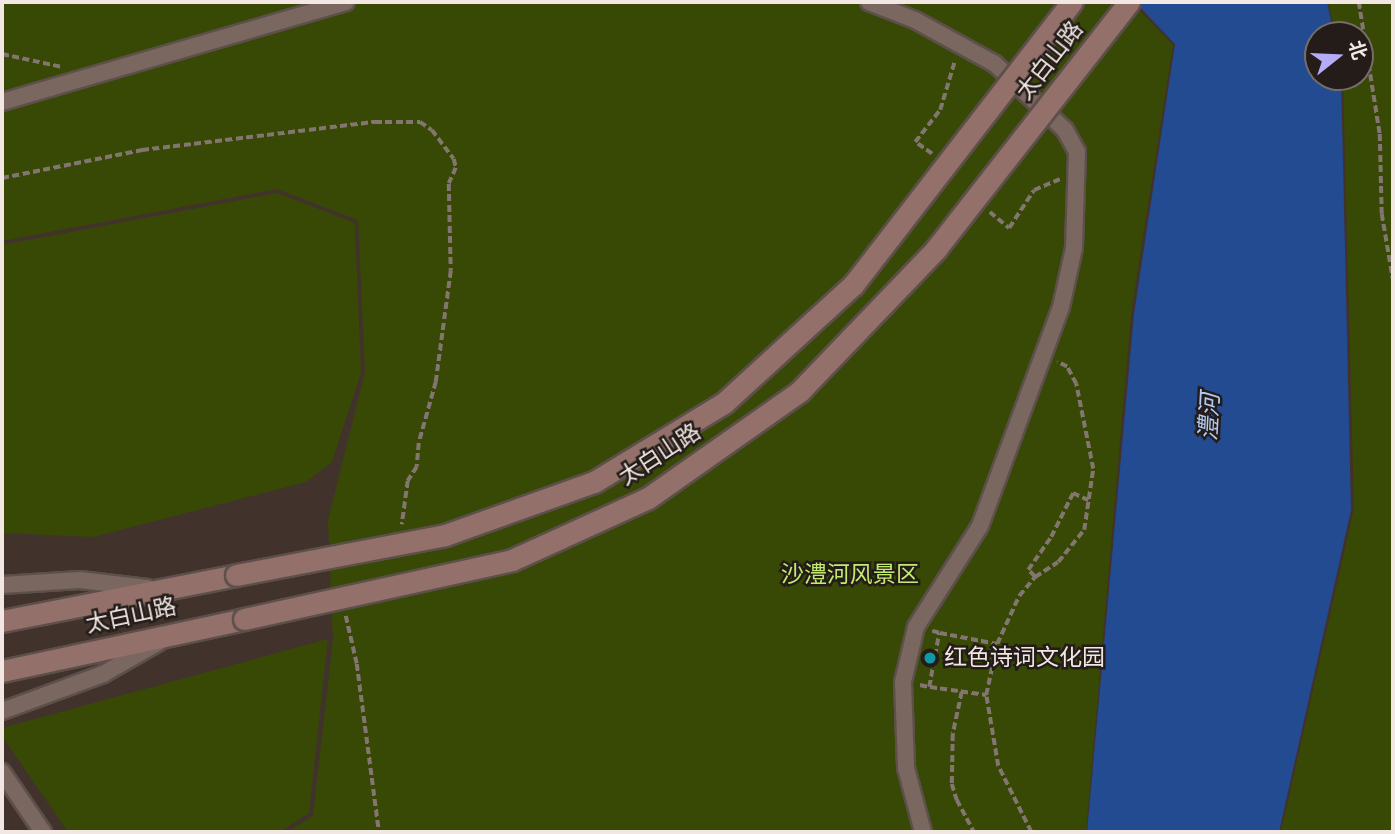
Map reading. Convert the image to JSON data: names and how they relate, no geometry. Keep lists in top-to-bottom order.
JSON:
{
  "streets": {
    "main road": ["太白山路"]
  },
  "water": ["澧河"],
  "parks": ["沙澧河风景区"],
  "places": ["红色诗词文化园"],
  "north": "right"
}
